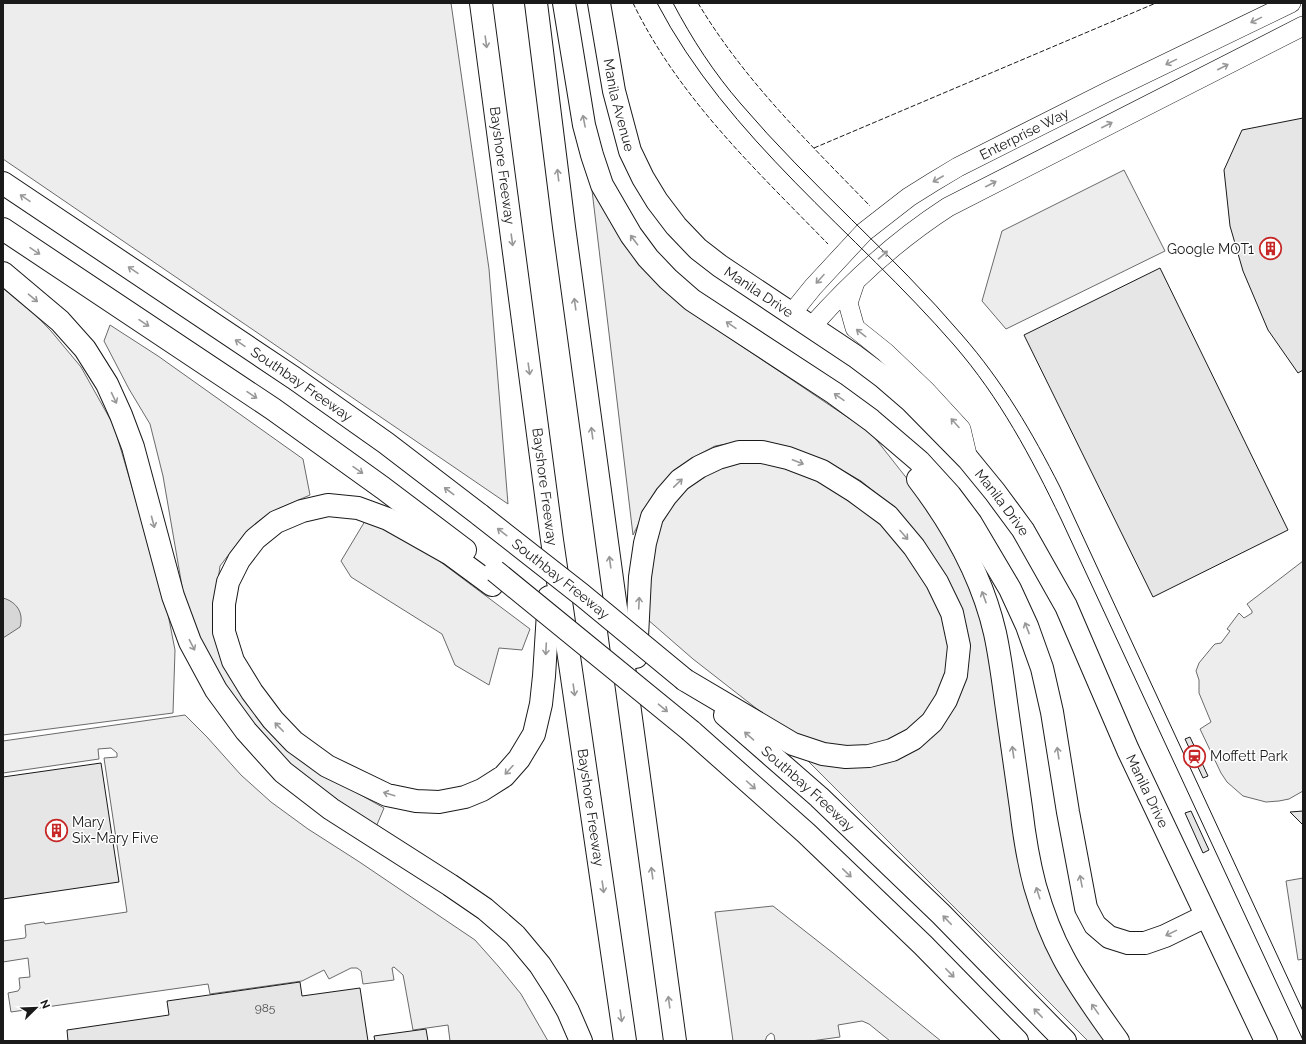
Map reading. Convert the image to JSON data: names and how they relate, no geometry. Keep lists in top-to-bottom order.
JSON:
{
  "streets": {
    "main road": [
      "Manila Avenue",
      "Bayshore Freeway",
      "Manila Drive",
      "Southbay Freeway"
    ],
    "street": ["Enterprise Way"]
  },
  "crossings": [
    ["Manila Avenue", "Manila Drive"],
    ["Enterprise Way", "Manila Drive"]
  ],
  "places": {
    "building": ["Google MOT1", "Mary Six-Mary Five"],
    "station": ["Moffett Park"]
  },
  "house_numbers": ["985"],
  "north": "top right"
}
